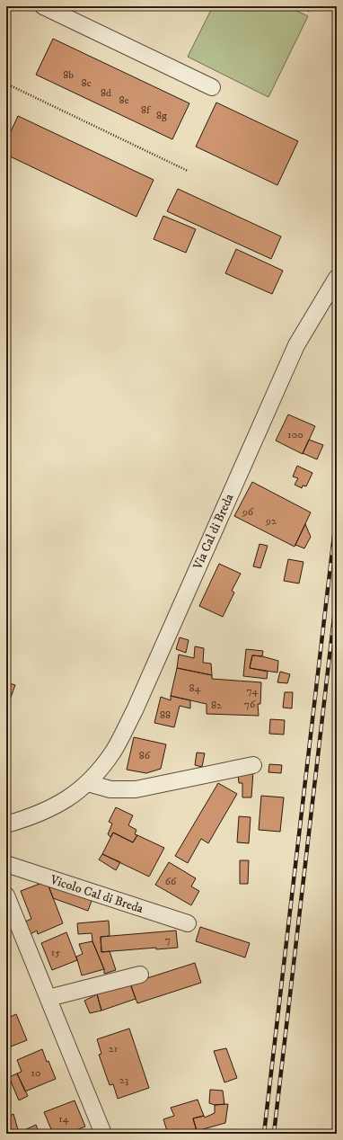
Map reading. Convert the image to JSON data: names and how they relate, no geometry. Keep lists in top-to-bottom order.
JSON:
{
  "streets": {
    "street": ["Via Cal di Breda", "Vicolo Cal di Breda"]
  },
  "house_numbers": [
    "8b",
    "8c",
    "8d",
    "8e",
    "8f",
    "8g",
    "100",
    "96",
    "92",
    "84",
    "74",
    "76",
    "82",
    "88",
    "86",
    "66",
    "7",
    "15",
    "21",
    "10",
    "23",
    "14"
  ]
}
